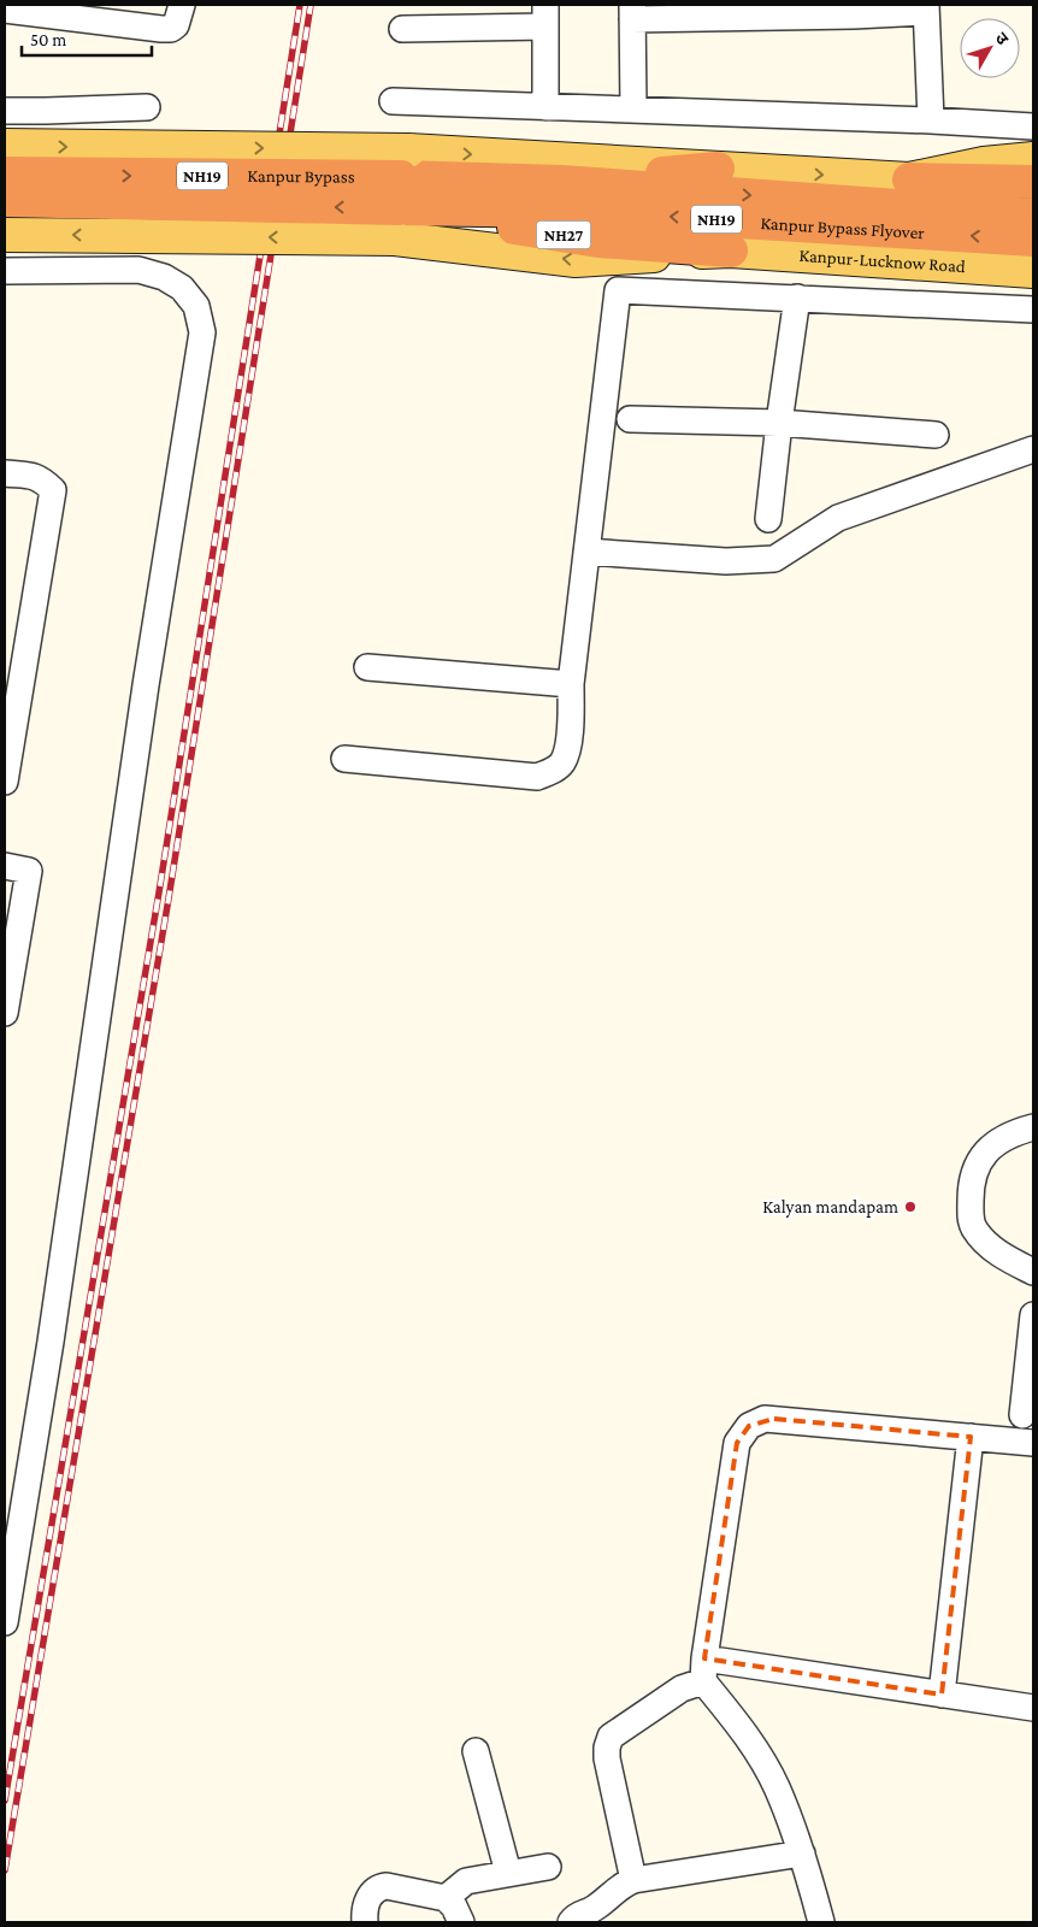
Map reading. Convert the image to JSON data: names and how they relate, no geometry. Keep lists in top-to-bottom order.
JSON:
{
  "streets": {
    "highway": [
      "NH19",
      "Kanpur Bypass",
      "Kanpur Bypass Flyover",
      "NH27"
    ],
    "main road": ["Kanpur-Lucknow Road"]
  },
  "crossings": [
    ["Kanpur Bypass", "Kanpur Bypass Flyover"],
    ["Kanpur Bypass", "NH27"],
    ["Kanpur Bypass Flyover", "NH27"],
    ["NH27", "Kanpur-Lucknow Road"]
  ],
  "places": ["Kalyan mandapam"],
  "scale_bar": "50 m",
  "north": "top right"
}
